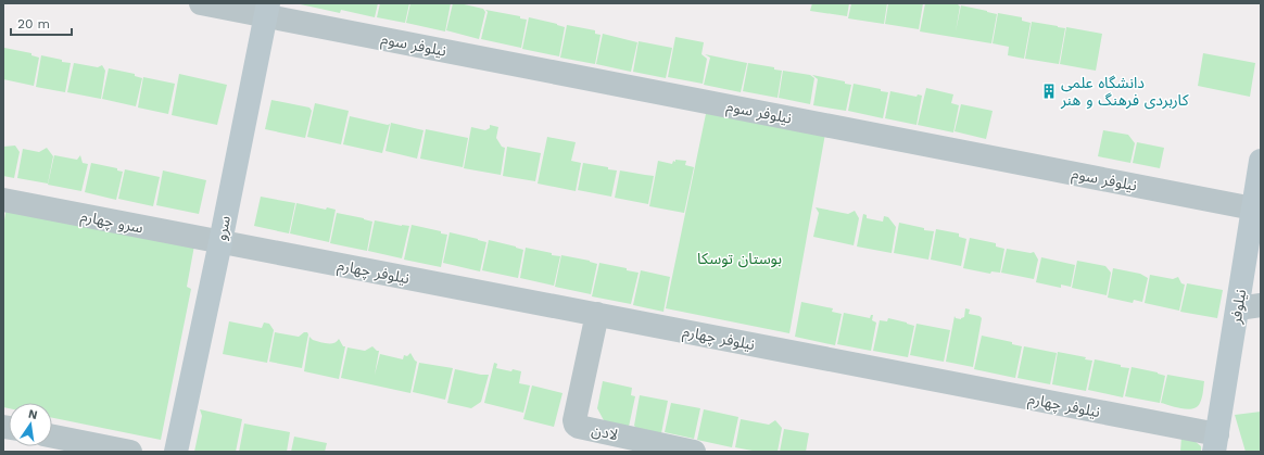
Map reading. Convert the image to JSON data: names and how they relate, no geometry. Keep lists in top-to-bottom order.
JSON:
{
  "streets": {
    "street": [
      "نیلوفر سوم",
      "سرو چهارم",
      "سرو",
      "نیلوفر چهارم",
      "نیلوفر",
      "لادن"
    ]
  },
  "crossings": [
    ["نیلوفر سوم", "سرو"],
    ["نیلوفر سوم", "نیلوفر"],
    ["سرو چهارم", "سرو"],
    ["سرو چهارم", "نیلوفر چهارم"],
    ["سرو", "نیلوفر چهارم"],
    ["نیلوفر چهارم", "نیلوفر"],
    ["نیلوفر چهارم", "لادن"]
  ],
  "parks": ["بوستان توسکا"],
  "places": {
    "building": ["دانشگاه علمی کاربردی فرهنگ و هنر"]
  },
  "scale_bar": "20 m",
  "north": "top"
}
